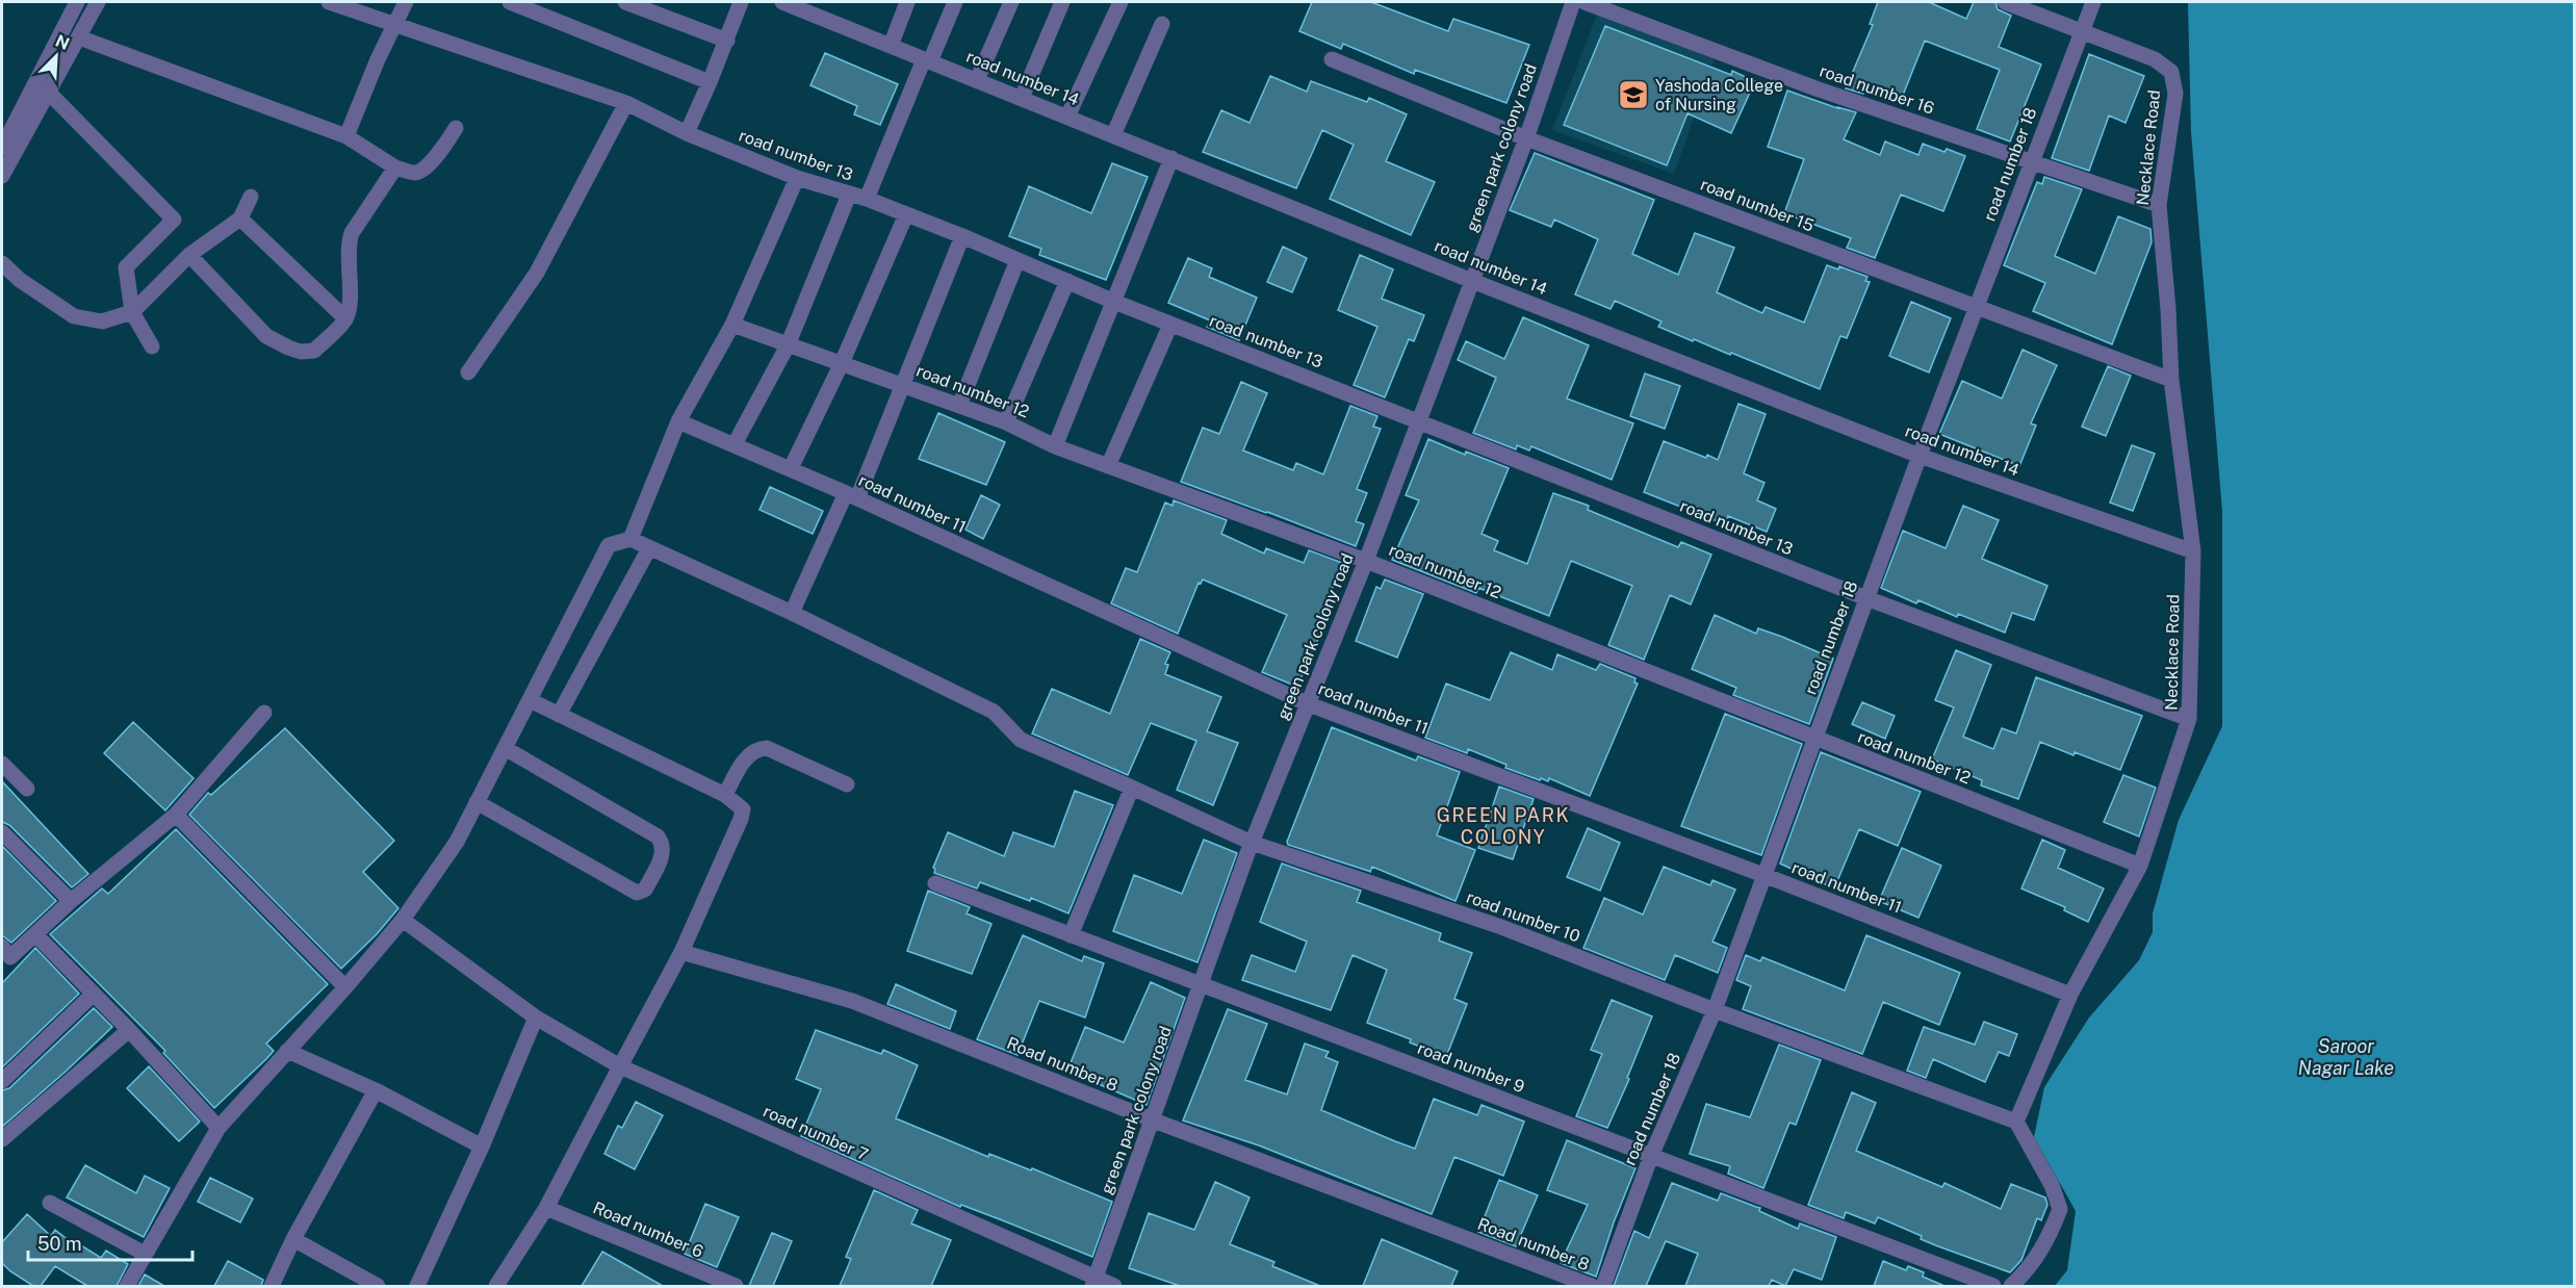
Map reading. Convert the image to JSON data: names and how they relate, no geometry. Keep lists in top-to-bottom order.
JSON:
{
  "streets": {
    "street": [
      "road number 14",
      "road number 16",
      "green park colony road",
      "Necklace Road",
      "road number 13",
      "road number 18",
      "road number 15",
      "road number 12",
      "road number 11",
      "road number 10",
      "Road number 8",
      "road number 9",
      "road number 7",
      "Road number 6"
    ]
  },
  "crossings": [
    ["road number 14", "green park colony road"],
    ["road number 14", "Necklace Road"],
    ["road number 14", "road number 18"],
    ["road number 16", "Necklace Road"],
    ["road number 16", "road number 18"],
    ["green park colony road", "road number 13"],
    ["green park colony road", "road number 15"],
    ["green park colony road", "road number 12"],
    ["green park colony road", "road number 11"],
    ["green park colony road", "road number 10"],
    ["green park colony road", "Road number 8"],
    ["green park colony road", "road number 9"],
    ["green park colony road", "road number 7"],
    ["Necklace Road", "road number 13"],
    ["Necklace Road", "road number 18"],
    ["Necklace Road", "road number 15"],
    ["Necklace Road", "road number 12"],
    ["Necklace Road", "road number 11"],
    ["Necklace Road", "road number 10"],
    ["road number 13", "road number 18"],
    ["road number 18", "road number 15"],
    ["road number 18", "road number 12"],
    ["road number 18", "road number 11"],
    ["road number 18", "road number 10"],
    ["road number 18", "road number 9"]
  ],
  "districts": ["GREEN PARK COLONY"],
  "water": ["Saroor Nagar Lake"],
  "places": {
    "school or university": ["Yashoda College of Nursing"]
  },
  "scale_bar": "50 m",
  "north": "top right"
}
